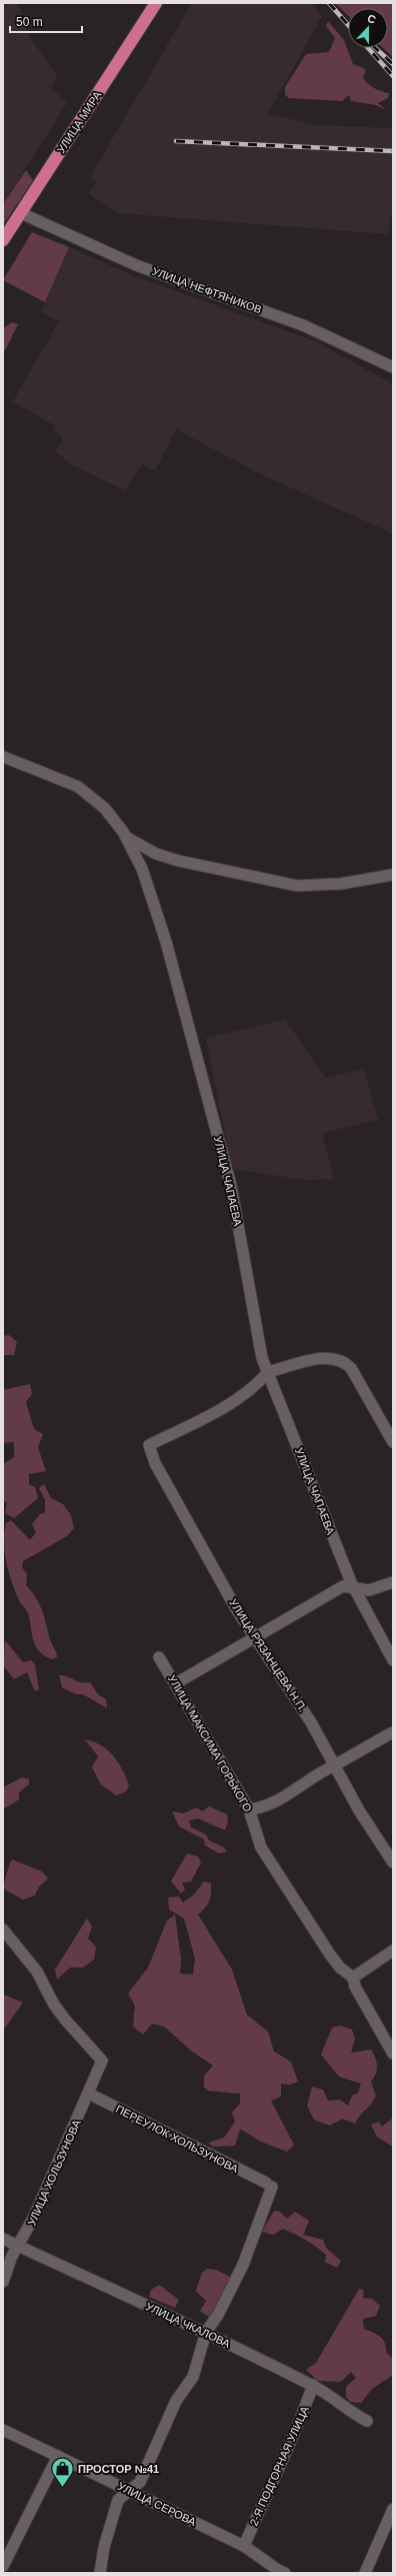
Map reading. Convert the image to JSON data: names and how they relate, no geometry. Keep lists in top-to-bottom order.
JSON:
{
  "streets": {
    "highway": ["УЛИЦА МИРА"],
    "street": [
      "УЛИЦА НЕФТЯНИКОВ",
      "УЛИЦА ЧАПАЕВА",
      "УЛИЦА РЯЗАНЦЕВА Н.П.",
      "УЛИЦА МАКСИМА ГОРЬКОГО",
      "ПЕРЕУЛОК ХОЛЬЗУНОВА",
      "УЛИЦА ХОЛЬЗУНОВА",
      "УЛИЦА ЧКАЛОВА",
      "2-Я ПОДГОРНАЯ УЛИЦА",
      "УЛИЦА СЕРОВА"
    ]
  },
  "crossings": [
    ["УЛИЦА МИРА", "УЛИЦА НЕФТЯНИКОВ"],
    ["УЛИЦА ЧАПАЕВА", "УЛИЦА РЯЗАНЦЕВА Н.П."],
    ["ПЕРЕУЛОК ХОЛЬЗУНОВА", "УЛИЦА ХОЛЬЗУНОВА"],
    ["ПЕРЕУЛОК ХОЛЬЗУНОВА", "УЛИЦА ЧКАЛОВА"],
    ["УЛИЦА ХОЛЬЗУНОВА", "УЛИЦА ЧКАЛОВА"],
    ["УЛИЦА ЧКАЛОВА", "2-Я ПОДГОРНАЯ УЛИЦА"],
    ["2-Я ПОДГОРНАЯ УЛИЦА", "УЛИЦА СЕРОВА"]
  ],
  "places": {
    "shop": ["ПРОСТОР №41"]
  },
  "scale_bar": "50 m",
  "north": "top"
}
